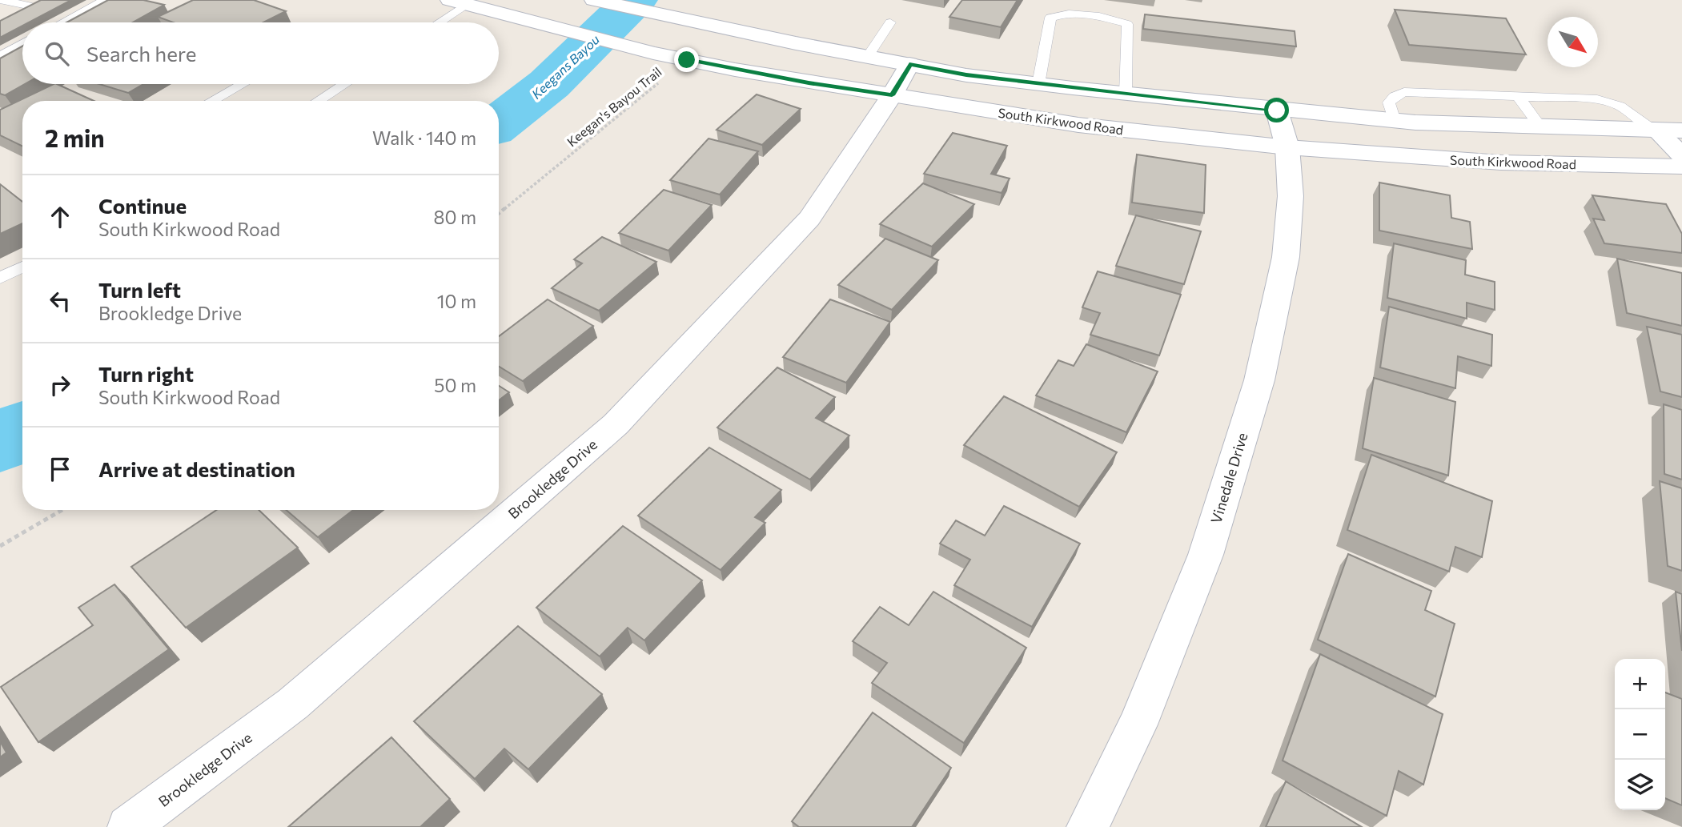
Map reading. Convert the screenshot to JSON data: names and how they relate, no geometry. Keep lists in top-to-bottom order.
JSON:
{
  "streets": {
    "main road": ["South Kirkwood Road", "Vinedale Drive", "Brookledge Drive"],
    "path": ["Keegan's Bayou Trail"]
  },
  "crossings": [
    ["Keegan's Bayou Trail", "South Kirkwood Road"],
    ["South Kirkwood Road", "Vinedale Drive"],
    ["South Kirkwood Road", "Brookledge Drive"]
  ],
  "water": ["Keegans Bayou"],
  "north": "bottom right",
  "page": {
    "search": "Search here",
    "heading": ["2 min", "Walk · 140 m"],
    "list": [
      ["Continue", "South Kirkwood Road", "80 m"],
      ["Turn left", "Brookledge Drive", "10 m"],
      ["Turn right", "South Kirkwood Road", "50 m"],
      "Arrive at destination"
    ],
    "map_buttons": ["+", "−"]
  }
}
